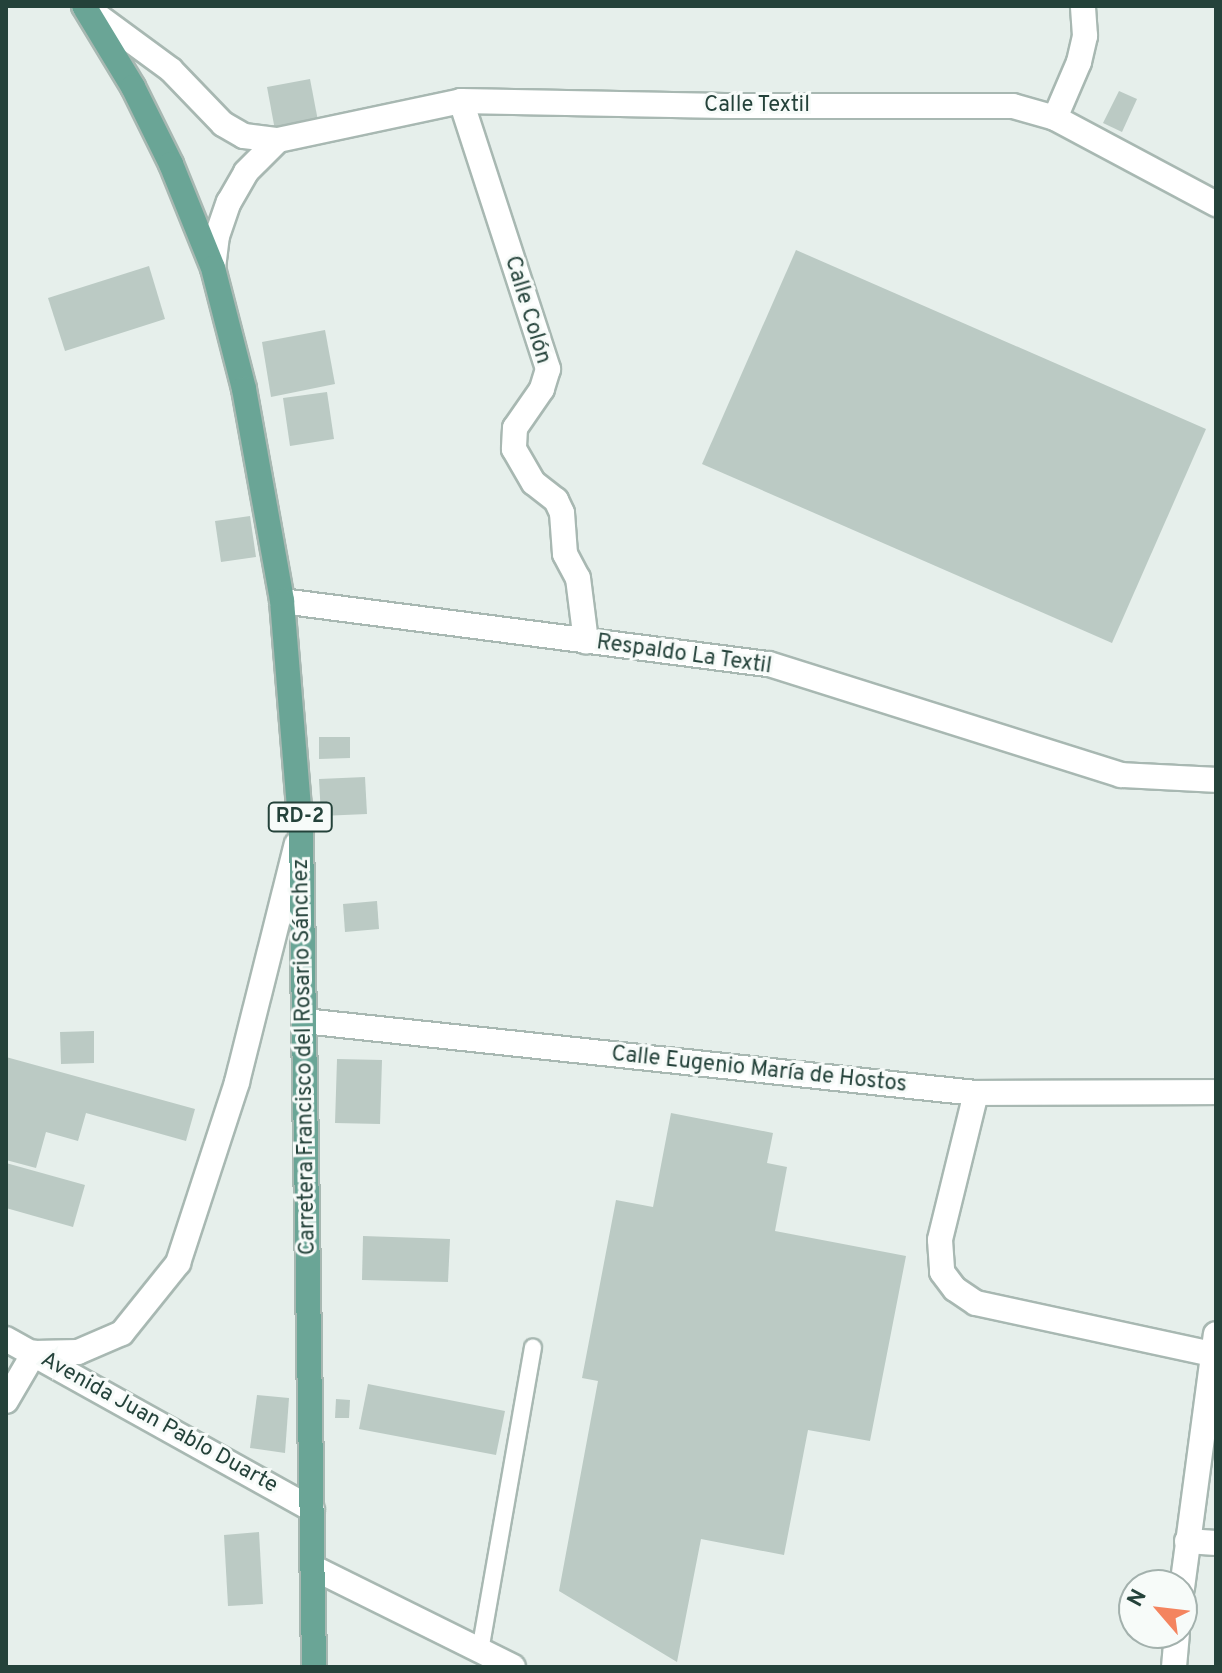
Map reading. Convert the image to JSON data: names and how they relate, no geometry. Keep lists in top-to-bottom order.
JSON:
{
  "streets": {
    "main road": ["RD-2", "Carretera Francisco del Rosario Sánchez"],
    "street": [
      "Calle Textil",
      "Calle Colón",
      "Respaldo La Textil",
      "Calle Eugenio María de Hostos",
      "Avenida Juan Pablo Duarte"
    ]
  },
  "crossings": [
    ["Calle Textil", "Calle Colón"],
    ["Calle Textil", "Carretera Francisco del Rosario Sánchez"],
    ["Calle Colón", "Respaldo La Textil"],
    ["Respaldo La Textil", "Carretera Francisco del Rosario Sánchez"],
    ["Carretera Francisco del Rosario Sánchez", "Calle Eugenio María de Hostos"],
    ["Carretera Francisco del Rosario Sánchez", "Avenida Juan Pablo Duarte"]
  ],
  "north": "top left"
}
